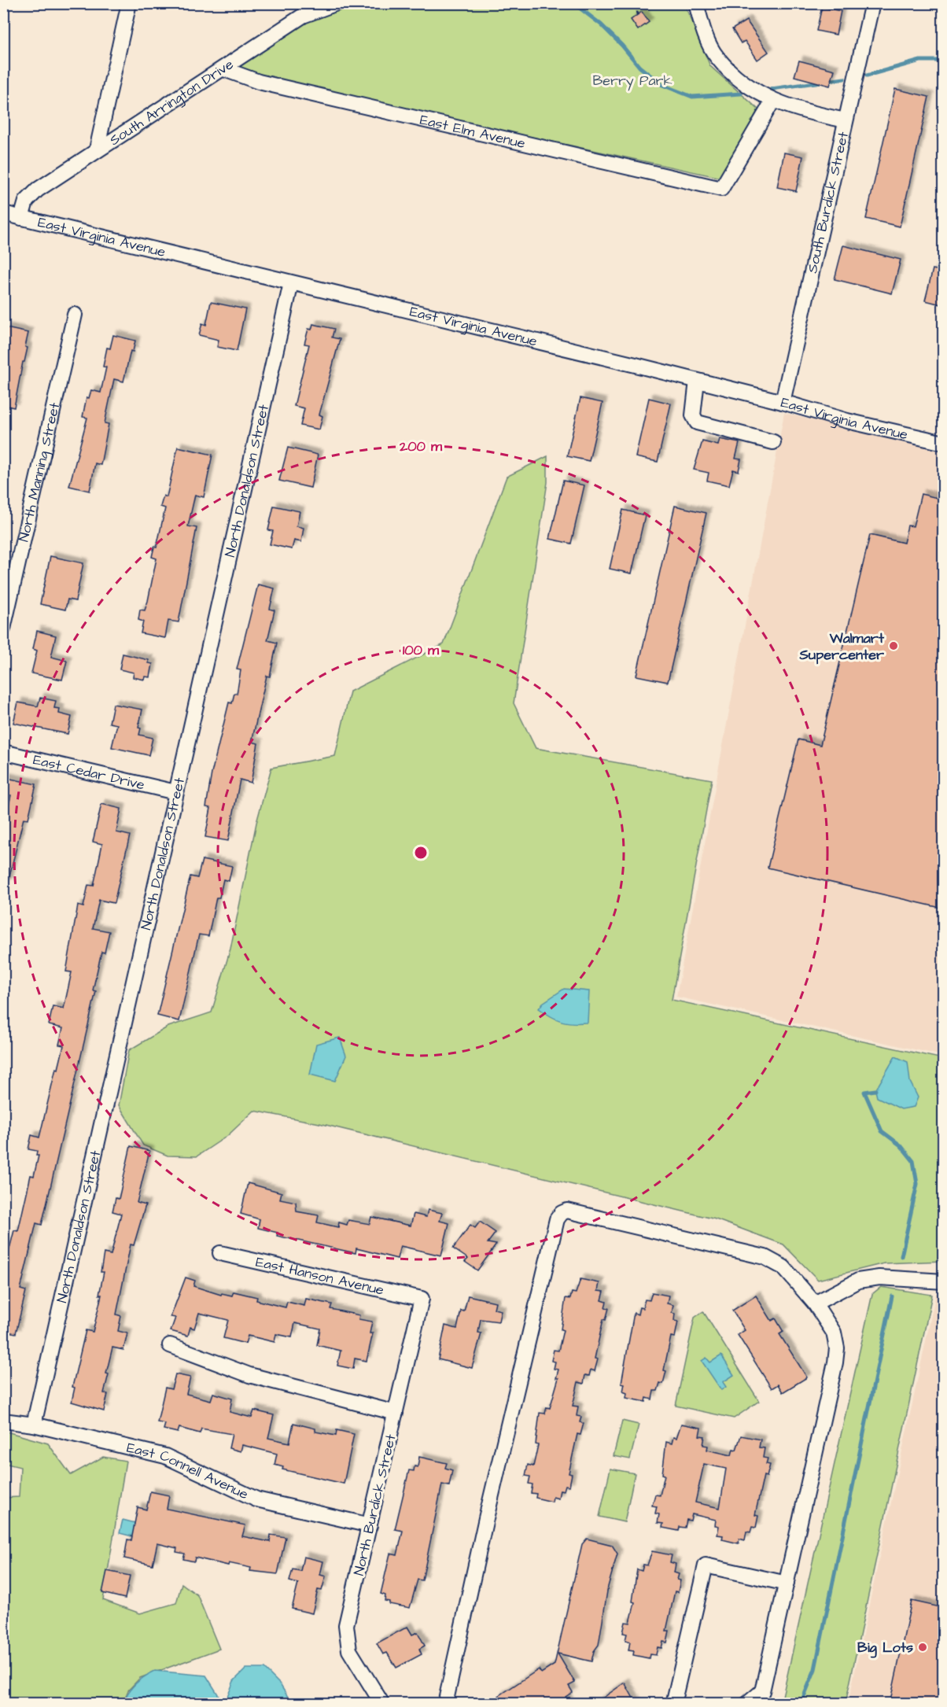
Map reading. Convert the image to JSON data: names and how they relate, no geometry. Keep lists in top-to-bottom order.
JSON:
{
  "streets": {
    "street": [
      "South Arrington Drive",
      "East Elm Avenue",
      "South Burdick Street",
      "East Virginia Avenue",
      "North Manning Street",
      "North Donaldson Street",
      "East Cedar Drive",
      "East Hanson Avenue",
      "East Connell Avenue",
      "North Burdick Street"
    ]
  },
  "crossings": [
    ["South Arrington Drive", "East Elm Avenue"],
    ["South Arrington Drive", "East Virginia Avenue"],
    ["South Burdick Street", "East Virginia Avenue"],
    ["East Virginia Avenue", "North Donaldson Street"],
    ["North Donaldson Street", "East Cedar Drive"],
    ["North Donaldson Street", "East Connell Avenue"],
    ["East Hanson Avenue", "North Burdick Street"],
    ["East Connell Avenue", "North Burdick Street"]
  ],
  "parks": ["Berry Park"],
  "places": ["Walmart Supercenter", "Big Lots"],
  "rings": ["200 m", "100 m"]
}
